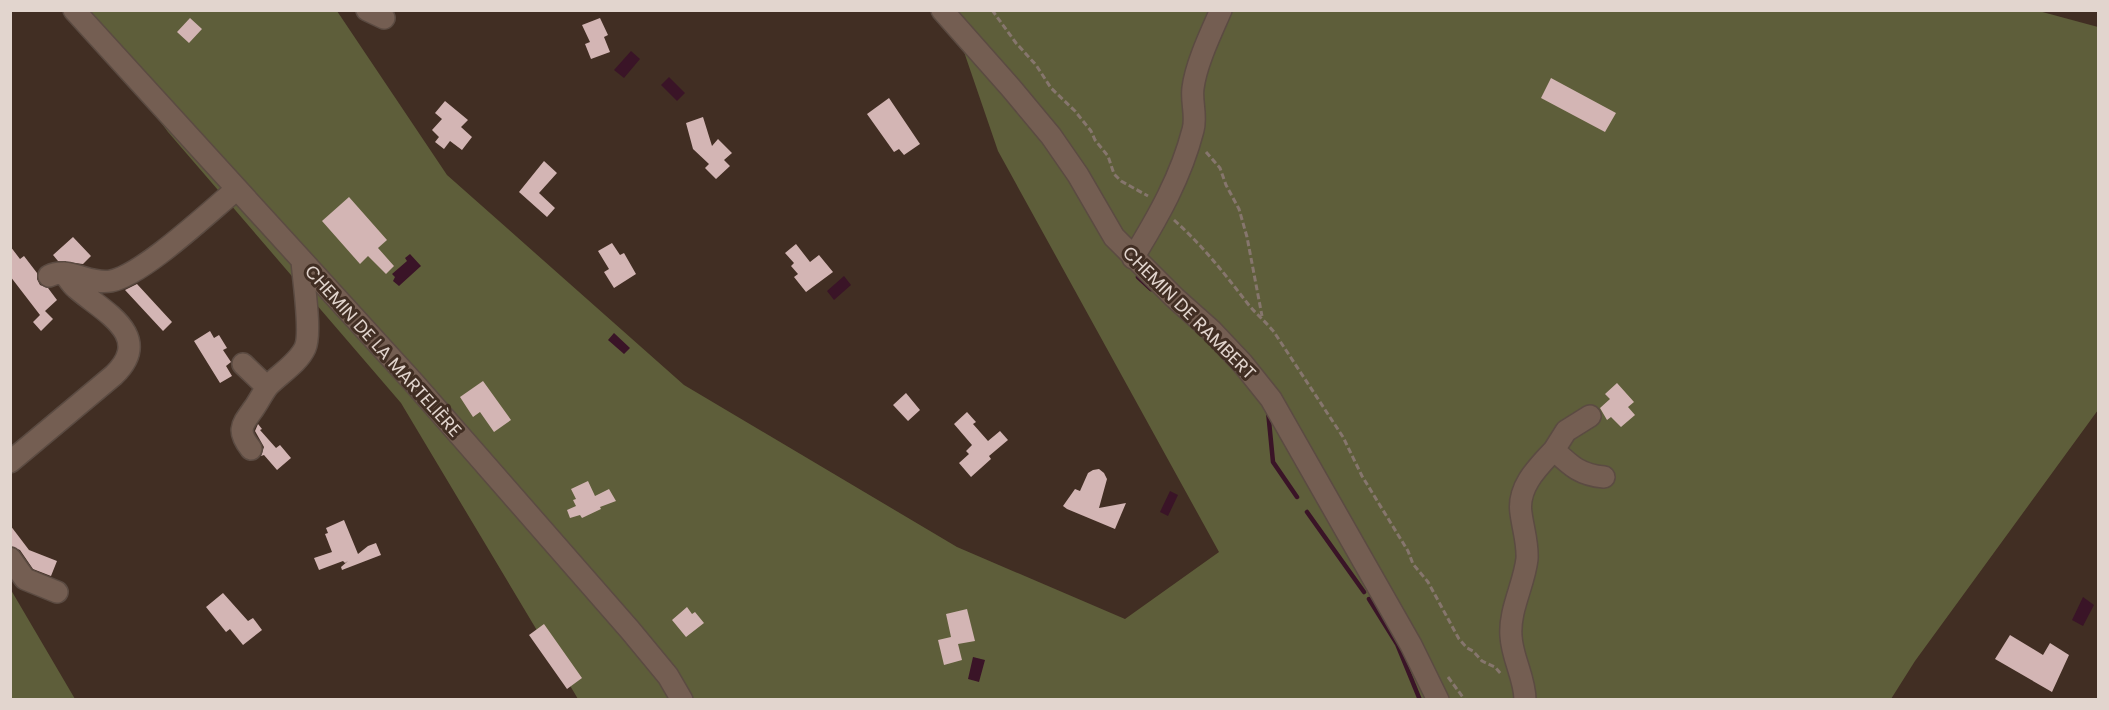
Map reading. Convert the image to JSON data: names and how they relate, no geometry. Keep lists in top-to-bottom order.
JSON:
{
  "streets": {
    "street": ["CHEMIN DE RAMBERT", "CHEMIN DE LA MARTELIÈRE"]
  }
}
